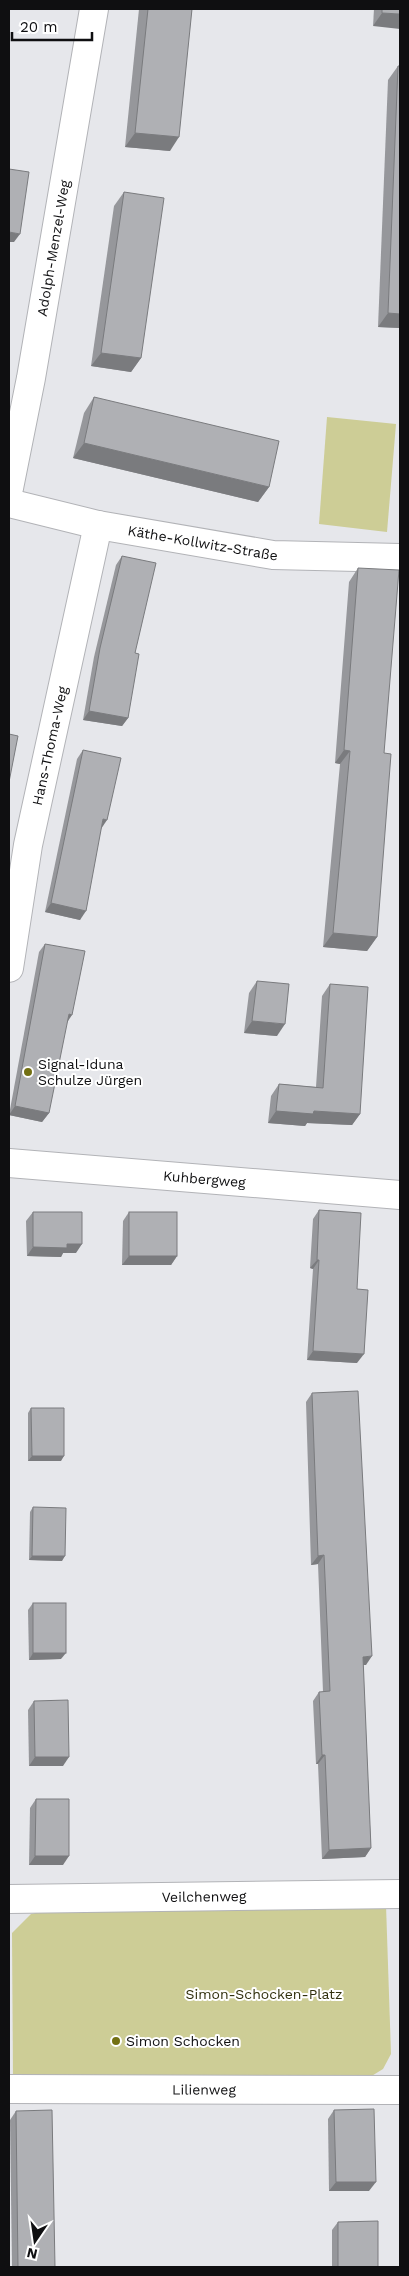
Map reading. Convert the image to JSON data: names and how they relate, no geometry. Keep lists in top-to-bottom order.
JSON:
{
  "streets": {
    "street": [
      "Adolph-Menzel-Weg",
      "Käthe-Kollwitz-Straße",
      "Hans-Thoma-Weg",
      "Kuhbergweg",
      "Veilchenweg",
      "Lilienweg"
    ]
  },
  "crossings": [
    ["Käthe-Kollwitz-Straße", "Hans-Thoma-Weg"]
  ],
  "parks": ["Simon-Schocken-Platz"],
  "places": ["Signal-Iduna Schulze Jürgen", "Simon Schocken"],
  "scale_bar": "20 m",
  "north": "bottom"
}
